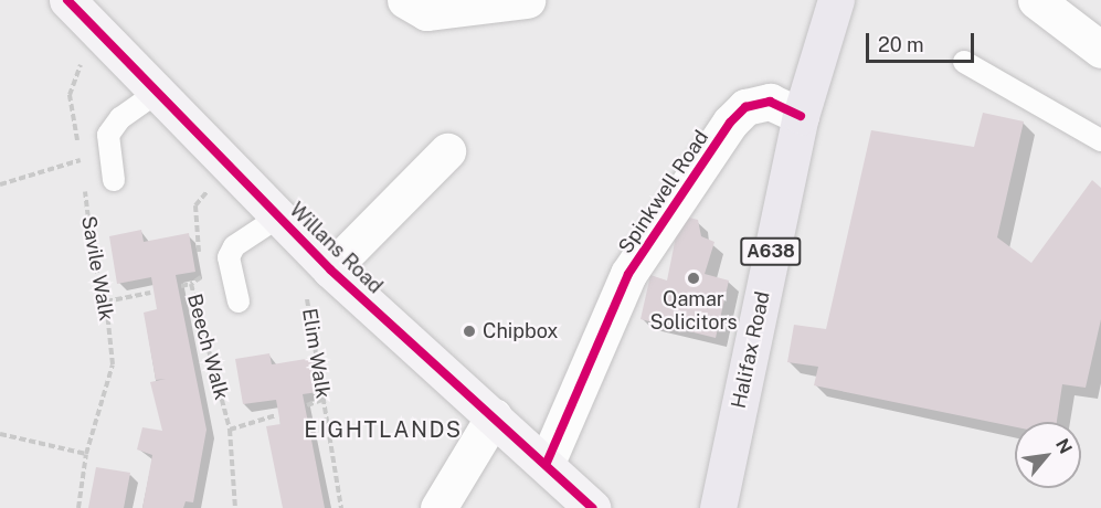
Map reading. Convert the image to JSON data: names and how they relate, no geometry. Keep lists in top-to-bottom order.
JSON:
{
  "streets": {
    "main road": ["A638", "Halifax Road"],
    "street": ["Spinkwell Road", "Willans Road"],
    "path": ["Savile Walk", "Beech Walk", "Elim Walk"]
  },
  "crossings": [
    ["Spinkwell Road", "Willans Road"],
    ["Spinkwell Road", "Halifax Road"],
    ["Willans Road", "Elim Walk"]
  ],
  "districts": ["EIGHTLANDS"],
  "places": ["Qamar Solicitors", "Chipbox"],
  "scale_bar": "20 m",
  "north": "top right"
}
